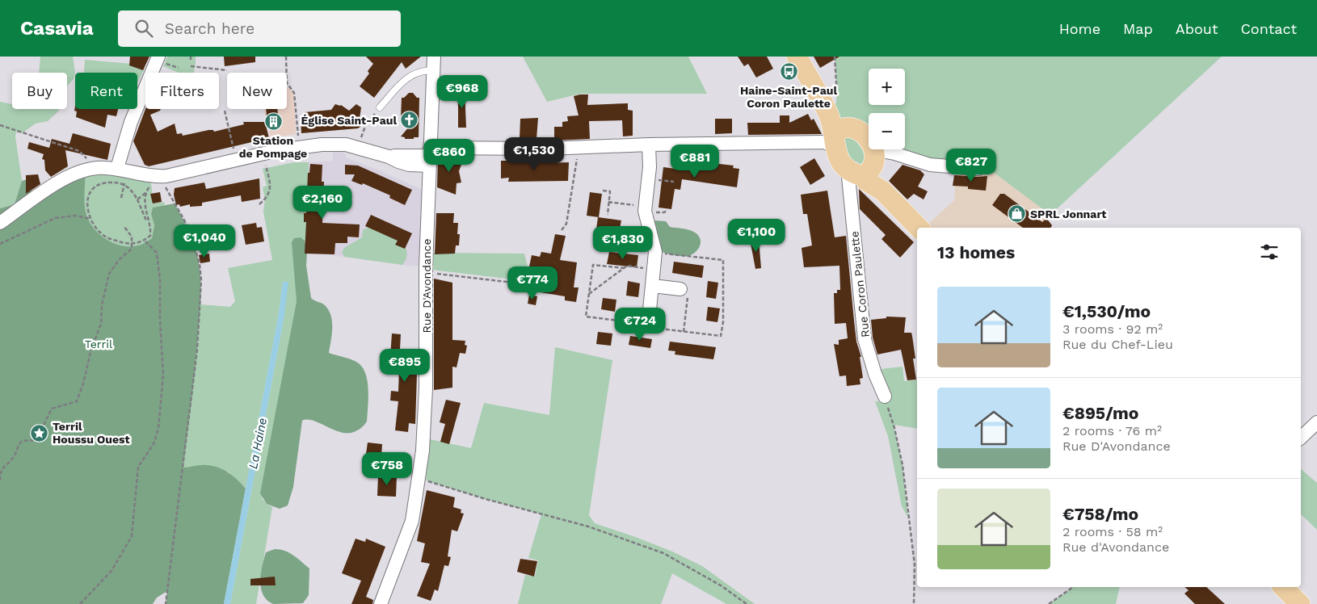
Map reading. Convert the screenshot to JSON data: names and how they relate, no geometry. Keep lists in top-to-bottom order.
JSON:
{
  "streets": {
    "street": ["Rue Coron Paulette", "Rue D'Avondance"]
  },
  "water": ["La Haine"],
  "parks": ["Terril"],
  "places": {
    "bus stop": ["Haine-Saint-Paul Coron Paulette"],
    "church": ["Église Saint-Paul"],
    "building": ["Station de Pompage"],
    "shop": ["SPRL Jonnart"],
    "place": ["Terril Houssu Ouest"]
  },
  "page": {
    "header": "Casavia",
    "search": "Search here",
    "nav": [
      "Home",
      "Map",
      "About",
      "Contact"
    ],
    "map_buttons": ["+", "−"],
    "chip": [
      "Buy",
      "Rent",
      "Filters",
      "New"
    ],
    "price": [
      "€968",
      "€1,530",
      "€860",
      "€881",
      "€827",
      "€2,160",
      "€1,100",
      "€1,040",
      "€1,830",
      "€774",
      "€724",
      "€895",
      "€758"
    ],
    "heading": "13 homes",
    "list": [
      {
        "name": "€1,530/mo",
        "note": "3 rooms · 92 m² · Rue du Chef-Lieu"
      },
      {
        "name": "€895/mo",
        "note": "2 rooms · 76 m² · Rue D'Avondance"
      },
      {
        "name": "€758/mo",
        "note": "2 rooms · 58 m² · Rue d'Avondance"
      }
    ]
  }
}
